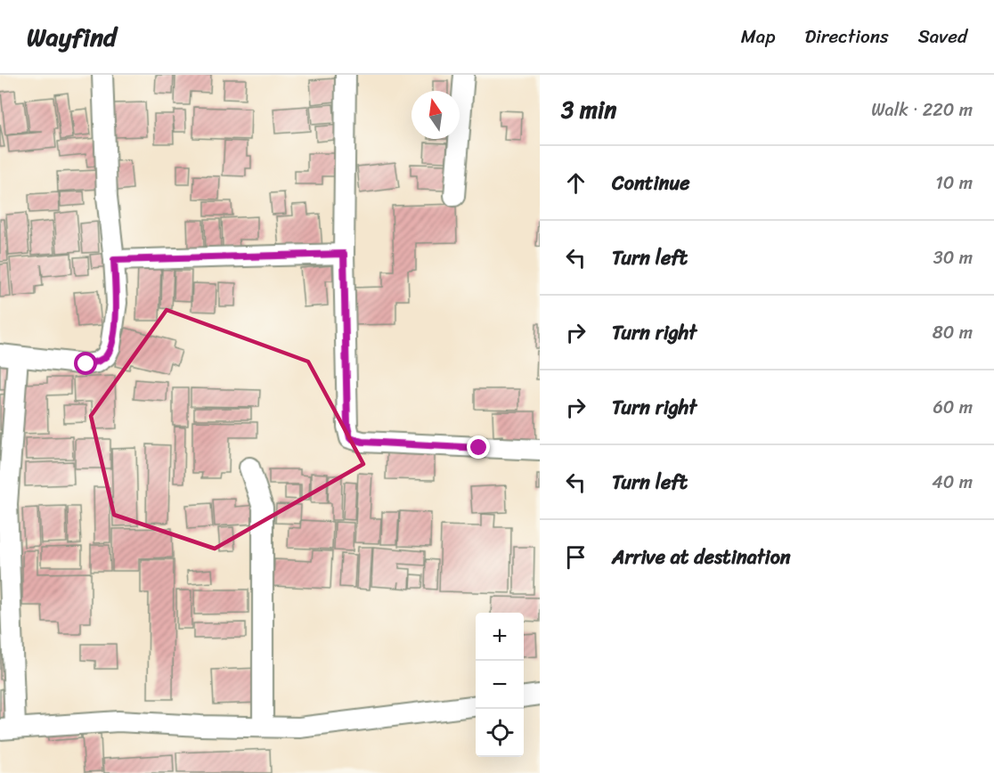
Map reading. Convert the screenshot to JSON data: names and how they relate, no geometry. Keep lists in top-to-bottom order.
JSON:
{
  "north": "top",
  "page": {
    "header": "Wayfind",
    "nav": ["Map", "Directions", "Saved"],
    "heading": ["3 min", "Walk · 220 m"],
    "list": [
      ["Continue", "10 m"],
      ["Turn left", "30 m"],
      ["Turn right", "80 m"],
      ["Turn right", "60 m"],
      ["Turn left", "40 m"],
      "Arrive at destination"
    ],
    "map_buttons": ["+", "−"]
  }
}
